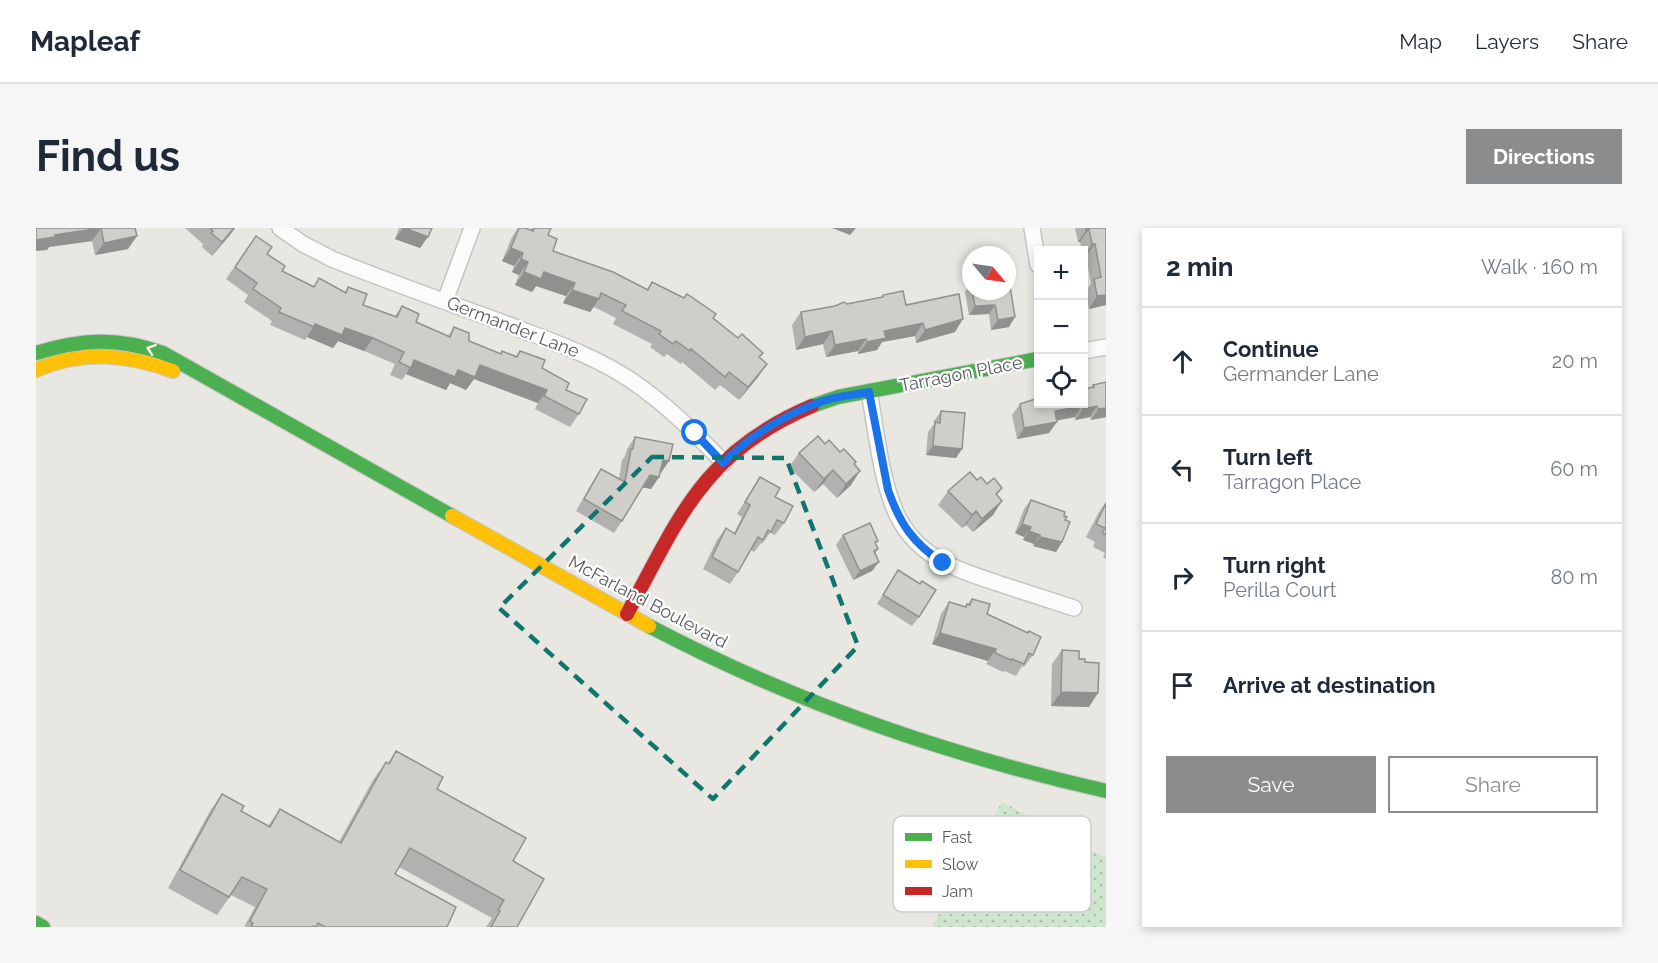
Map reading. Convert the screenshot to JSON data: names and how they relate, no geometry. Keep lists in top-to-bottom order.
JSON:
{
  "streets": {
    "street": ["Germander Lane", "Tarragon Place", "McFarland Boulevard"]
  },
  "crossings": [
    ["Germander Lane", "Tarragon Place"],
    ["Tarragon Place", "McFarland Boulevard"]
  ],
  "legend": ["Fast", "Slow", "Jam"],
  "north": "bottom right",
  "page": {
    "header": "Mapleaf",
    "nav": ["Map", "Layers", "Share"],
    "buttons": [
      "Directions",
      ["Save", "Share"]
    ],
    "title": "Find us",
    "heading": ["2 min", "Walk · 160 m"],
    "map_buttons": ["+", "−"],
    "list": [
      ["Continue", "Germander Lane", "20 m"],
      ["Turn left", "Tarragon Place", "60 m"],
      ["Turn right", "Perilla Court", "80 m"],
      "Arrive at destination"
    ]
  }
}
